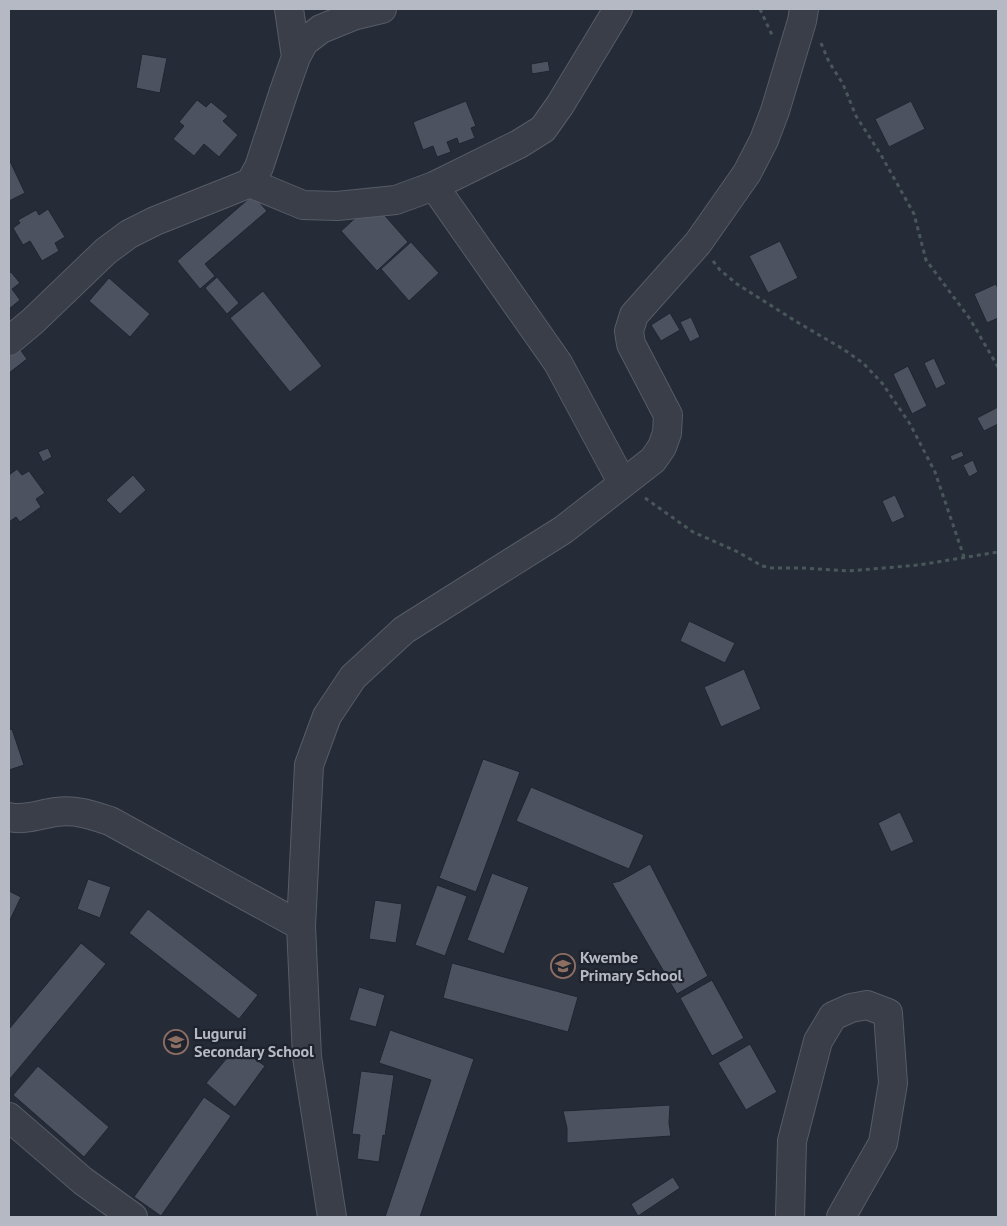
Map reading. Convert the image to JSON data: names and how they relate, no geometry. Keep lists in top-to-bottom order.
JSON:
{
  "places": {
    "school or university": ["Kwembe Primary School", "Lugurui Secondary School"]
  }
}
